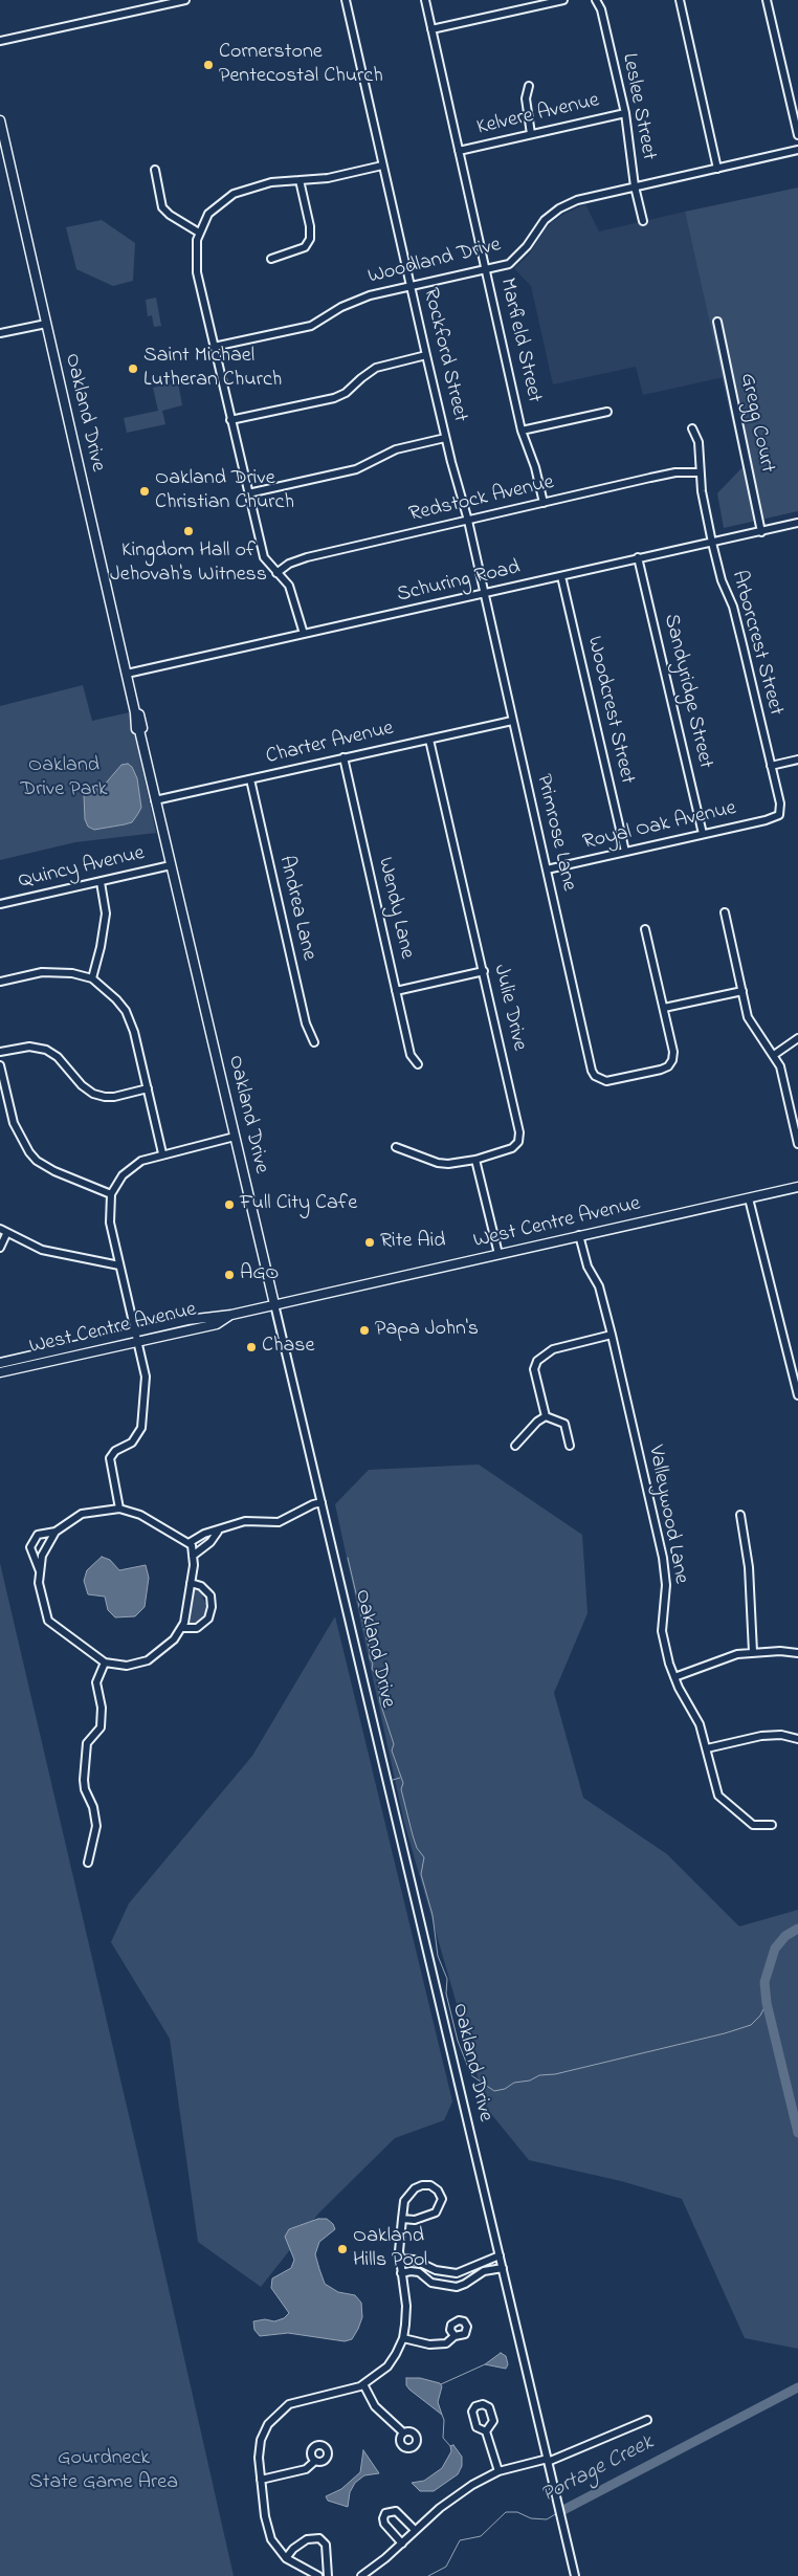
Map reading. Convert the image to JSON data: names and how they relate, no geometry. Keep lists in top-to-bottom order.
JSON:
{
  "streets": {
    "main road": ["Oakland Drive", "West Centre Avenue"],
    "street": [
      "Leslee Street",
      "Kelvere Avenue",
      "Woodland Drive",
      "Marfield Street",
      "Rockford Street",
      "Gregg Court",
      "Redstock Avenue",
      "Schuring Road",
      "Arborcrest Street",
      "Sandyridge Street",
      "Woodcrest Street",
      "Charter Avenue",
      "Royal Oak Avenue",
      "Primrose Lane",
      "Quincy Avenue",
      "Andrea Lane",
      "Wendy Lane",
      "Julie Drive",
      "Valleywood Lane"
    ]
  },
  "crossings": [
    ["Leslee Street", "Kelvere Avenue"],
    ["Leslee Street", "Woodland Drive"],
    ["Kelvere Avenue", "Marfield Street"],
    ["Woodland Drive", "Marfield Street"],
    ["Woodland Drive", "Rockford Street"],
    ["Marfield Street", "Redstock Avenue"],
    ["Rockford Street", "Redstock Avenue"],
    ["Rockford Street", "Schuring Road"],
    ["Rockford Street", "Primrose Lane"],
    ["Oakland Drive", "Schuring Road"],
    ["Oakland Drive", "Charter Avenue"],
    ["Oakland Drive", "Quincy Avenue"],
    ["Oakland Drive", "West Centre Avenue"],
    ["Gregg Court", "Schuring Road"],
    ["Redstock Avenue", "Arborcrest Street"],
    ["Schuring Road", "Arborcrest Street"],
    ["Schuring Road", "Sandyridge Street"],
    ["Schuring Road", "Woodcrest Street"],
    ["Schuring Road", "Primrose Lane"],
    ["Arborcrest Street", "Royal Oak Avenue"],
    ["Sandyridge Street", "Royal Oak Avenue"],
    ["Woodcrest Street", "Royal Oak Avenue"],
    ["Charter Avenue", "Primrose Lane"],
    ["Charter Avenue", "Andrea Lane"],
    ["Charter Avenue", "Wendy Lane"],
    ["Charter Avenue", "Julie Drive"],
    ["Royal Oak Avenue", "Primrose Lane"],
    ["West Centre Avenue", "Valleywood Lane"]
  ],
  "water": ["Portage Creek"],
  "parks": ["Oakland Drive Park", "Gourdneck State Game Area"],
  "places": [
    "Cornerstone Pentecostal Church",
    "Saint Michael Lutheran Church",
    "Oakland Drive Christian Church",
    "Kingdom Hall of Jehovah's Witness",
    "Full City Cafe",
    "Rite Aid",
    "AGO",
    "Papa John's",
    "Chase",
    "Oakland Hills Pool"
  ]
}
